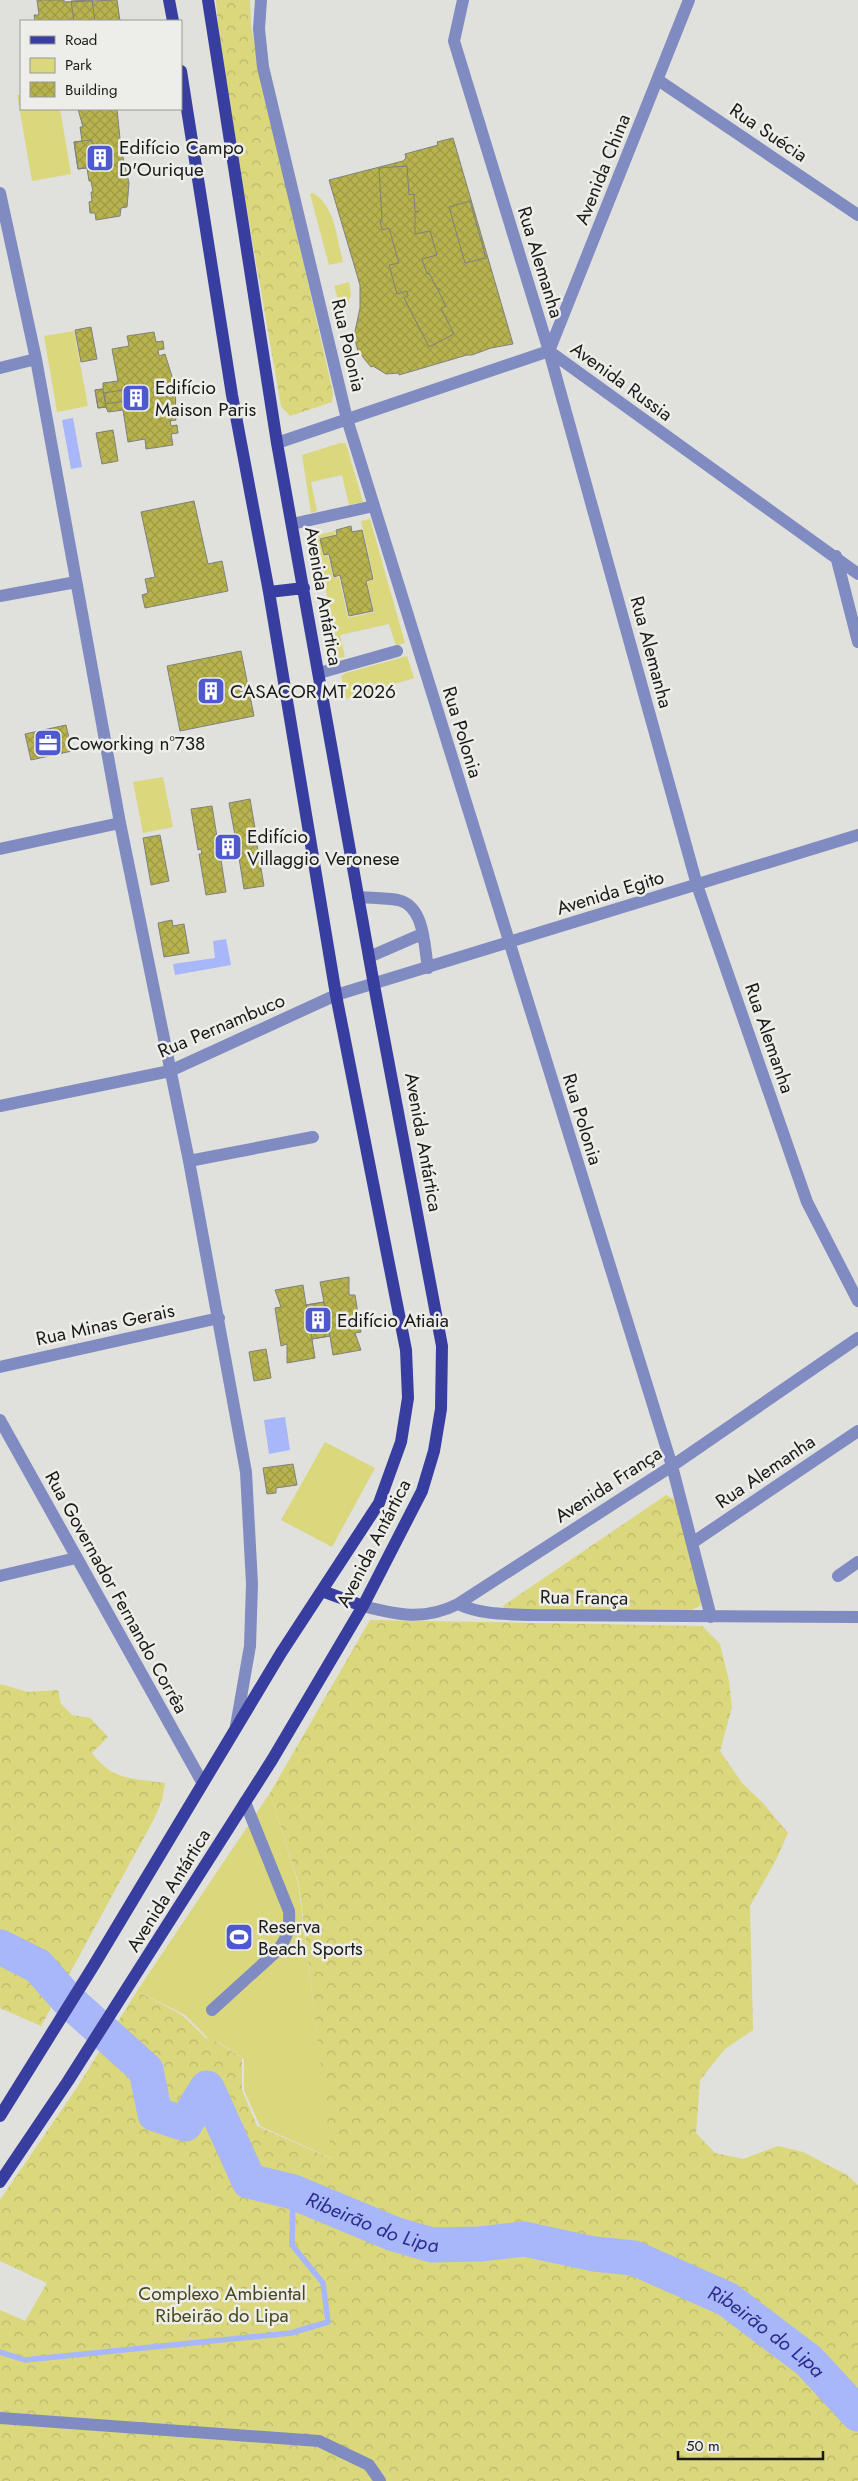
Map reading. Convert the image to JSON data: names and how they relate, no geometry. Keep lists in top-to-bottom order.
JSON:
{
  "streets": {
    "main road": ["Avenida Antártica"],
    "street": [
      "Rua Suécia",
      "Avenida China",
      "Rua Alemanha",
      "Rua Polonia",
      "Avenida Russia",
      "Avenida Egito",
      "Rua Pernambuco",
      "Rua Minas Gerais",
      "Avenida França",
      "Rua Governador Fernando Corrêa",
      "Rua França"
    ]
  },
  "crossings": [
    ["Rua Suécia", "Avenida China"],
    ["Avenida China", "Rua Alemanha"],
    ["Avenida China", "Avenida Russia"],
    ["Rua Alemanha", "Avenida Russia"],
    ["Rua Alemanha", "Avenida Egito"],
    ["Rua Polonia", "Avenida Russia"],
    ["Rua Polonia", "Avenida Egito"],
    ["Rua Polonia", "Avenida França"],
    ["Avenida Russia", "Avenida Antártica"],
    ["Avenida Antártica", "Avenida Egito"],
    ["Avenida Antártica", "Rua Pernambuco"],
    ["Avenida Antártica", "Avenida França"],
    ["Avenida Antártica", "Rua Governador Fernando Corrêa"],
    ["Avenida Egito", "Rua Pernambuco"],
    ["Avenida França", "Rua França"]
  ],
  "water": ["Ribeirão do Lipa"],
  "parks": ["Complexo Ambiental Ribeirão do Lipa"],
  "places": {
    "building": [
      "Edifício Campo D'Ourique",
      "Edifício Maison Paris",
      "CASACOR MT 2026",
      "Edifício Villaggio Veronese",
      "Edifício Atiaia"
    ],
    "office": ["Coworking n°738"],
    "sports": ["Reserva Beach Sports"]
  },
  "legend": ["Road", "Park", "Building"],
  "scale_bar": "50 m"
}
